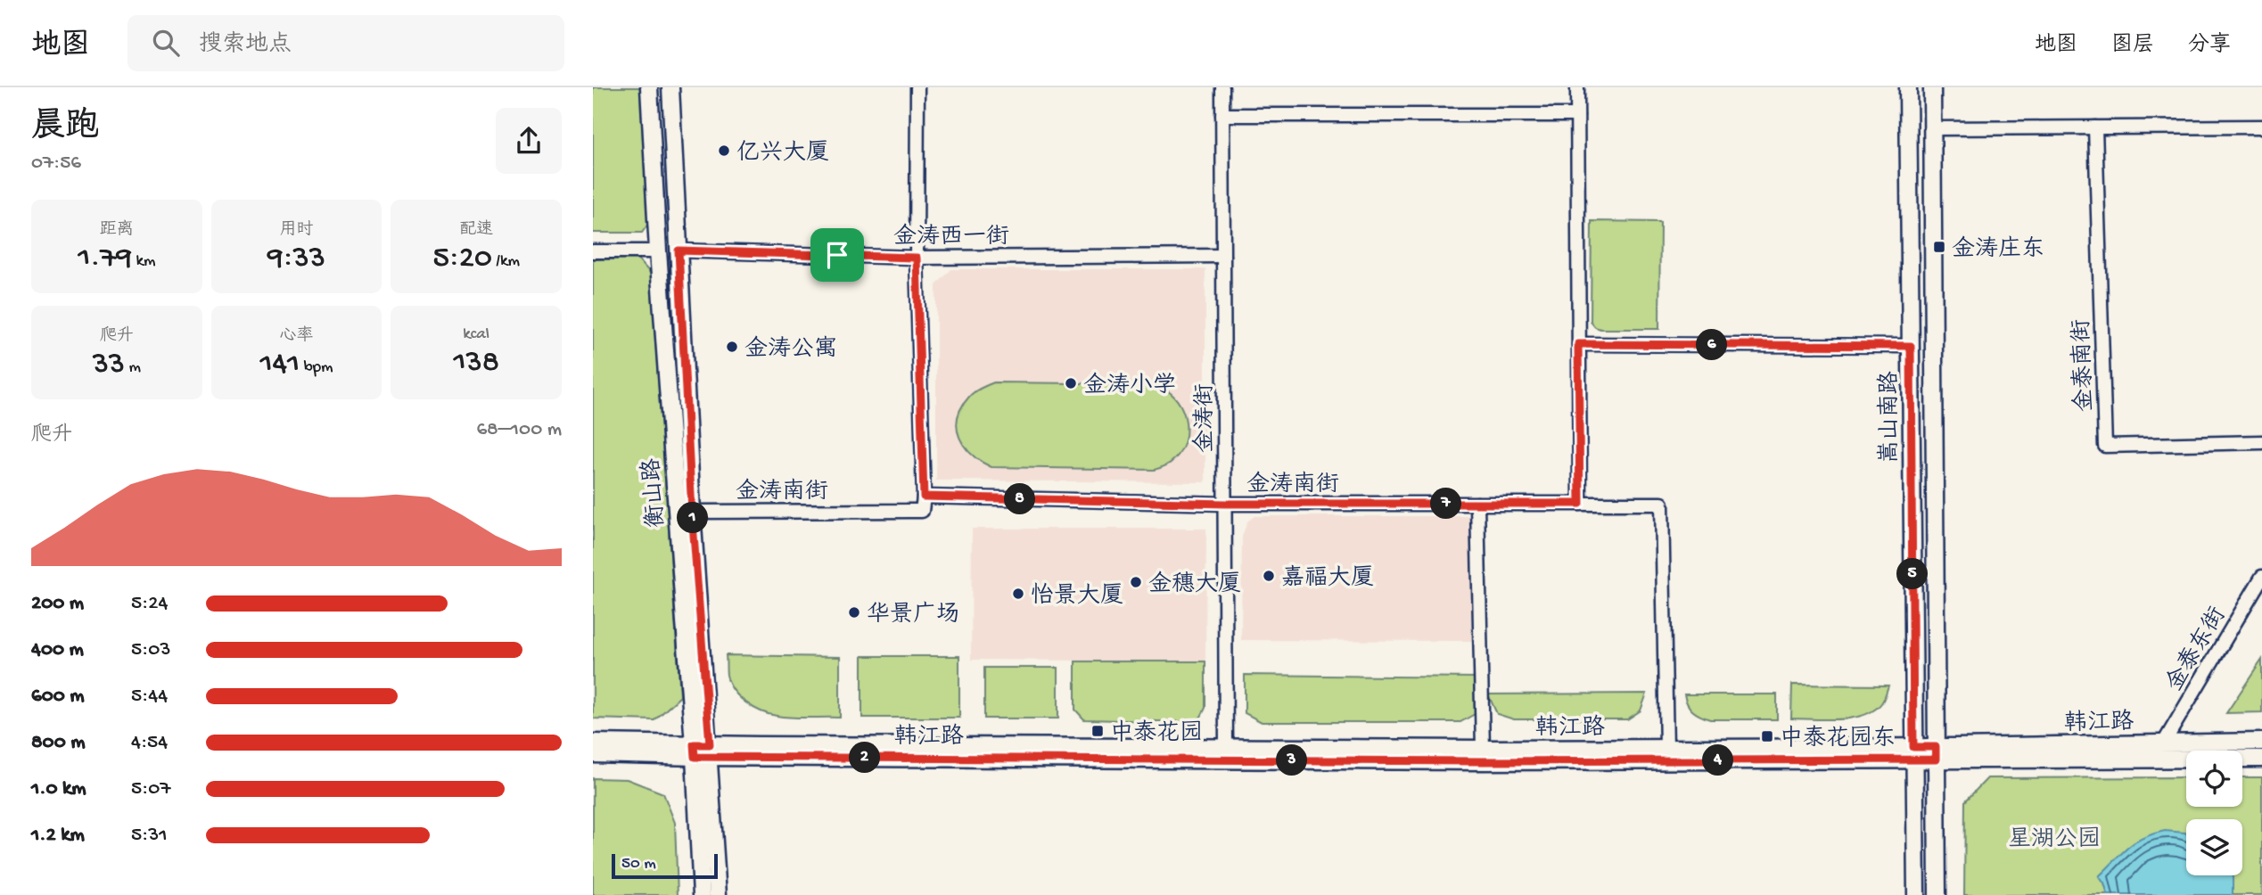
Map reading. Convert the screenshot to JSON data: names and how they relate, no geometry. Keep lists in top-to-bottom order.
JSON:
{
  "streets": {
    "street": [
      "金涛西一街",
      "金泰南街",
      "嵩山南路",
      "金涛街",
      "金涛南街",
      "衡山路",
      "金泰东街",
      "韩江路"
    ]
  },
  "crossings": [
    ["金涛西一街", "金涛街"],
    ["金涛西一街", "衡山路"],
    ["嵩山南路", "韩江路"],
    ["金涛街", "金涛南街"],
    ["金涛街", "韩江路"],
    ["金涛南街", "衡山路"],
    ["金涛南街", "韩江路"],
    ["衡山路", "韩江路"],
    ["金泰东街", "韩江路"]
  ],
  "parks": ["星湖公园"],
  "places": {
    "other": [
      "亿兴大厦",
      "金涛公寓",
      "金涛小学",
      "嘉福大厦",
      "金穗大厦",
      "怡景大厦",
      "华景广场"
    ],
    "transit": ["金涛庄东", "中泰花园", "中泰花园东"]
  },
  "scale_bar": "50 m",
  "page": {
    "header": "地图",
    "search": "搜索地点",
    "nav": ["地图", "图层", "分享"],
    "heading": ["晨跑", "07:56"],
    "stats": [
      ["距离", "1.79 km"],
      ["用时", "9:33"],
      ["配速", "5:20 /km"],
      ["爬升", "33 m"],
      ["心率", "141 bpm"],
      ["kcal", "138"]
    ],
    "pins": [
      "6",
      "8",
      "7",
      "1",
      "5",
      "2",
      "3",
      "4"
    ],
    "chart": ["爬升", "68–100 m"],
    "list": [
      {
        "name": "200 m",
        "note": "5:24"
      },
      {
        "name": "400 m",
        "note": "5:03"
      },
      {
        "name": "600 m",
        "note": "5:44"
      },
      {
        "name": "800 m",
        "note": "4:54"
      },
      {
        "name": "1.0 km",
        "note": "5:07"
      },
      {
        "name": "1.2 km",
        "note": "5:31"
      }
    ],
    "scale": "50 m"
  }
}
